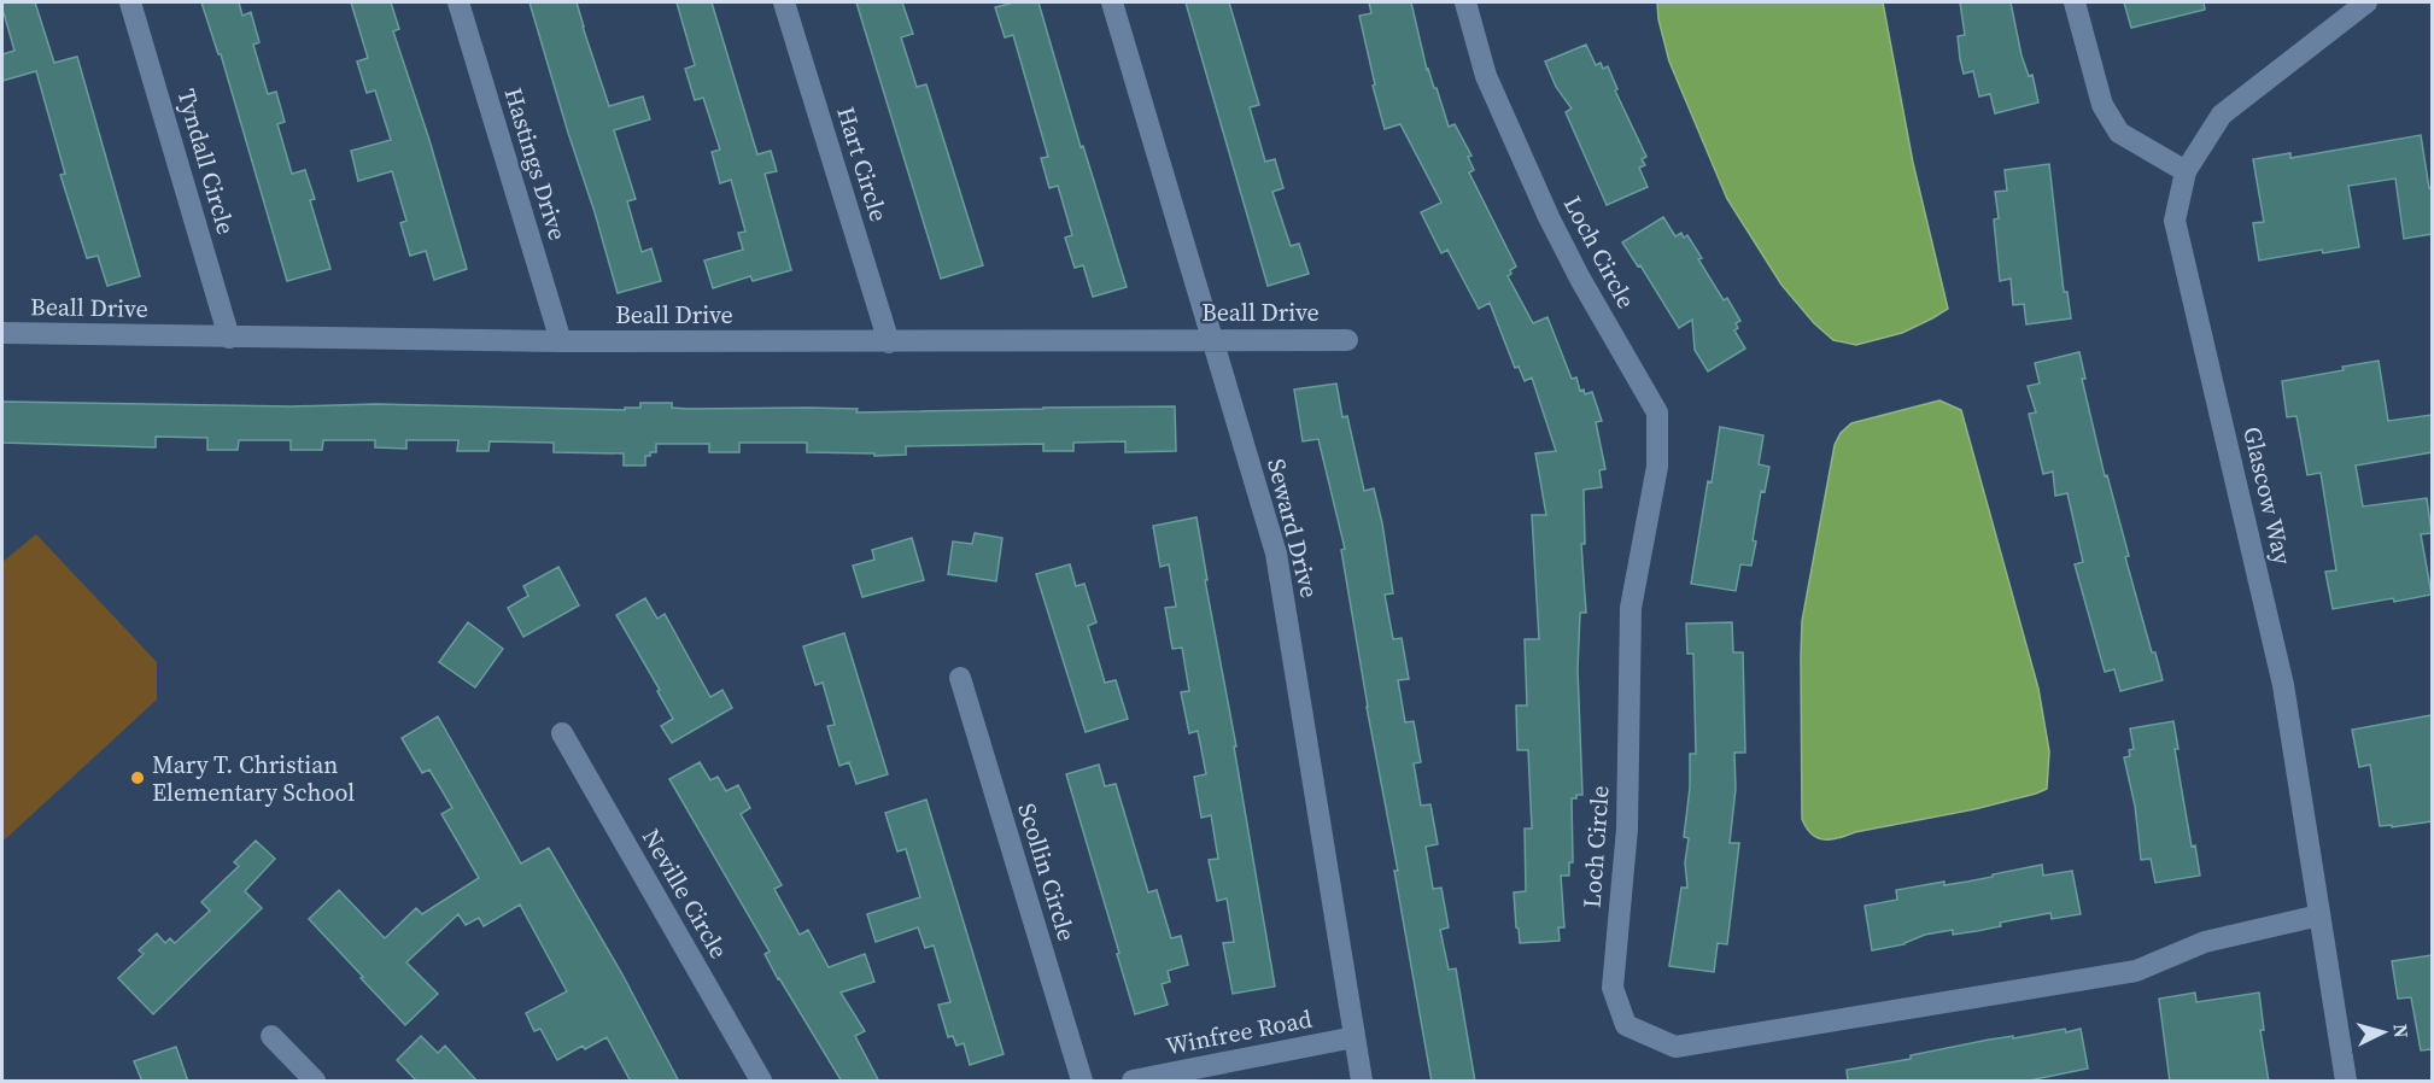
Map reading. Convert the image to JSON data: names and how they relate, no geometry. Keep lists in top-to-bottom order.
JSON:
{
  "streets": {
    "street": [
      "Tyndall Circle",
      "Hastings Drive",
      "Hart Circle",
      "Loch Circle",
      "Beall Drive",
      "Glascow Way",
      "Seward Drive",
      "Scollin Circle",
      "Neville Circle",
      "Winfree Road"
    ]
  },
  "crossings": [
    ["Tyndall Circle", "Beall Drive"],
    ["Hastings Drive", "Beall Drive"],
    ["Hart Circle", "Beall Drive"],
    ["Loch Circle", "Glascow Way"],
    ["Beall Drive", "Seward Drive"],
    ["Seward Drive", "Winfree Road"]
  ],
  "places": ["Mary T. Christian Elementary School"],
  "north": "right"
}
